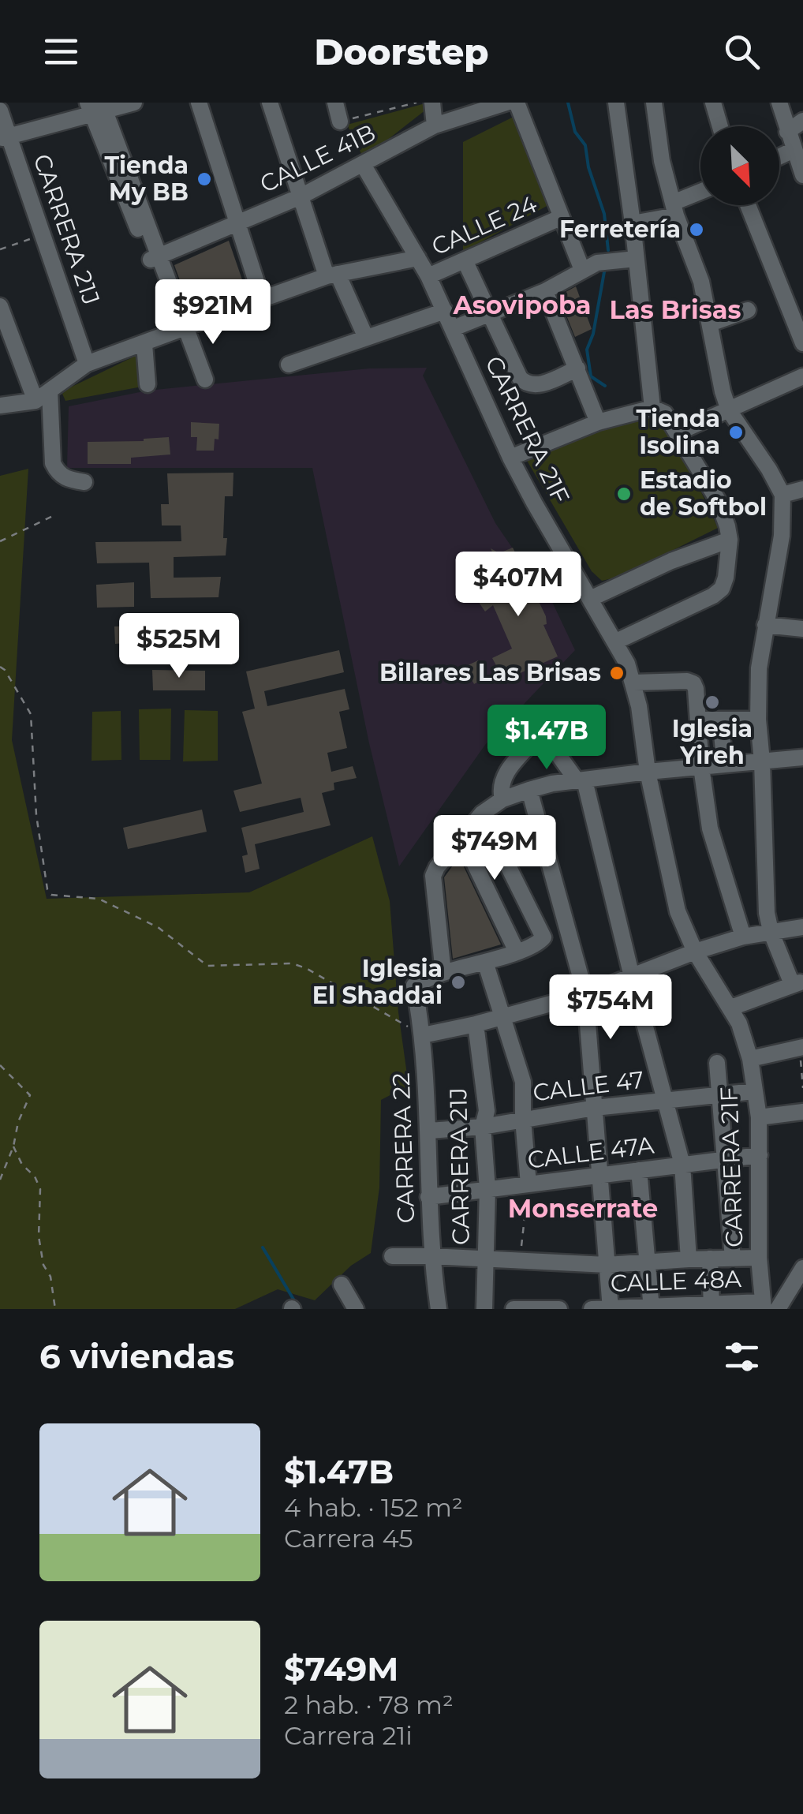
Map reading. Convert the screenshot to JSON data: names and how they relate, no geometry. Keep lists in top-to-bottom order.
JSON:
{
  "streets": {
    "street": [
      "CALLE 41B",
      "CALLE 24",
      "CARRERA 21J",
      "CARRERA 21F",
      "CALLE 47",
      "CARRERA 22",
      "CALLE 47A",
      "CALLE 48A"
    ]
  },
  "crossings": [
    ["CALLE 41B", "CARRERA 21F"],
    ["CALLE 24", "CARRERA 21F"],
    ["CARRERA 21J", "CALLE 47"],
    ["CARRERA 21J", "CALLE 47A"],
    ["CARRERA 21F", "CALLE 47"],
    ["CARRERA 21F", "CALLE 47A"],
    ["CARRERA 21F", "CALLE 48A"],
    ["CALLE 47", "CARRERA 22"],
    ["CARRERA 22", "CALLE 47A"]
  ],
  "districts": ["Asovipoba", "Las Brisas", "Monserrate"],
  "places": [
    "Tienda My BB",
    "Ferretería",
    "Tienda Isolina",
    "Estadio de Softbol",
    "Billares Las Brisas",
    "Iglesia Yireh",
    "Iglesia El Shaddai"
  ],
  "north": "bottom right",
  "page": {
    "header": "Doorstep",
    "price": [
      "$921M",
      "$407M",
      "$525M",
      "$1.47B",
      "$749M",
      "$754M"
    ],
    "heading": "6 viviendas",
    "list": [
      {
        "name": "$1.47B",
        "note": "4 hab. · 152 m² · Carrera 45"
      },
      {
        "name": "$749M",
        "note": "2 hab. · 78 m² · Carrera 21i"
      }
    ]
  }
}
